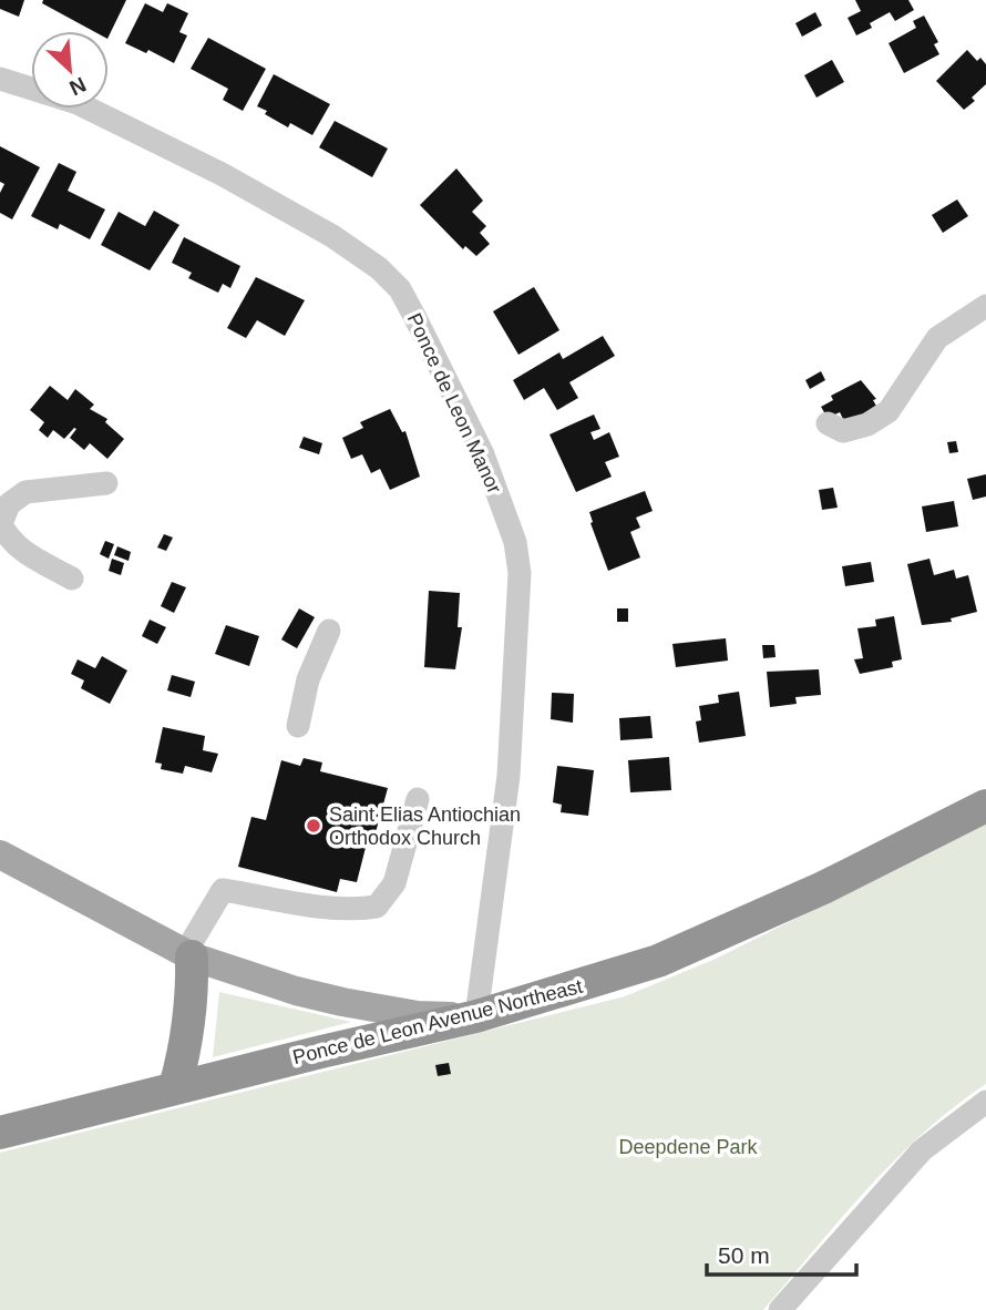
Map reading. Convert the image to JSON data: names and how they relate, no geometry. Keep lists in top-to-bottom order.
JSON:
{
  "streets": {
    "highway": ["Ponce de Leon Avenue Northeast"],
    "street": ["Ponce de Leon Manor"]
  },
  "crossings": [
    ["Ponce de Leon Manor", "Ponce de Leon Avenue Northeast"]
  ],
  "parks": ["Deepdene Park"],
  "places": ["Saint Elias Antiochian Orthodox Church"],
  "scale_bar": "50 m",
  "north": "bottom right"
}
